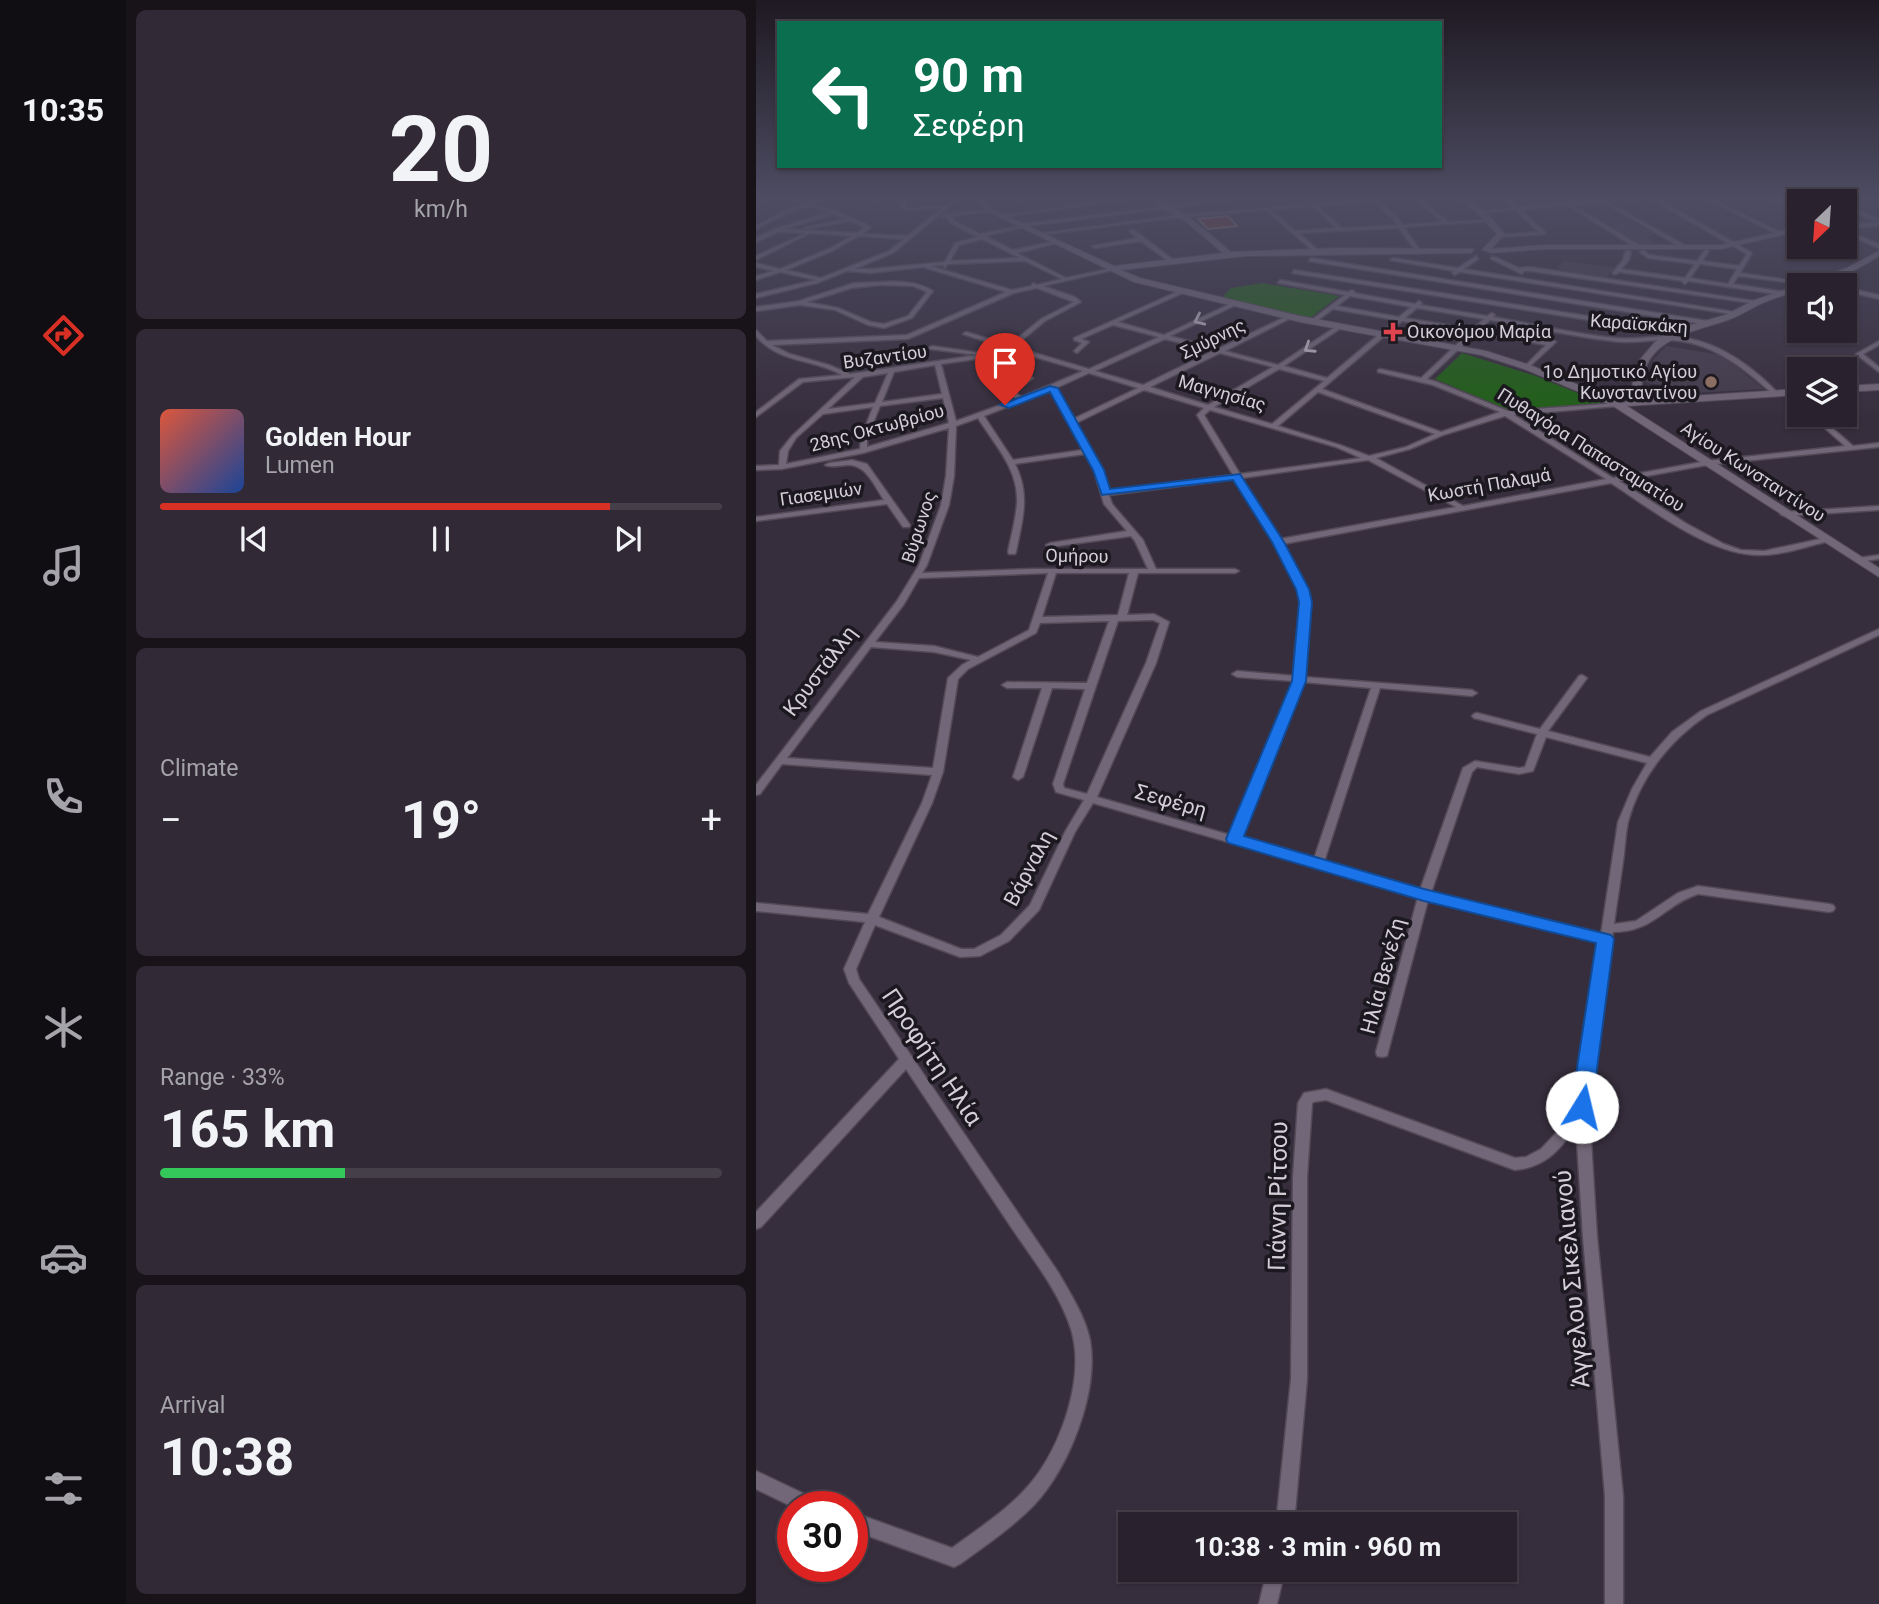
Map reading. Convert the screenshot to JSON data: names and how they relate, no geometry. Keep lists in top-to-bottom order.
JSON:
{
  "streets": {
    "main road": ["Αγίου Κωνσταντίνου"],
    "street": [
      "Καραϊσκάκη",
      "Σμύρνης",
      "Βυζαντίου",
      "Μαγνησίας",
      "28ης Οκτωβρίου",
      "Πυθαγόρα Παπασταματίου",
      "Κωστή Παλαμά",
      "Γιασεμιών",
      "Βύρωνος",
      "Ομήρου",
      "Κρυστάλλη",
      "Σεφέρη",
      "Βάρναλη",
      "Ηλία Βενέζη",
      "Προφήτη Ηλία",
      "Γιάννη Ρίτσου",
      "Άγγελου Σικελιανού"
    ]
  },
  "crossings": [
    ["Σμύρνης", "Μαγνησίας"],
    ["Σμύρνης", "Αγίου Κωνσταντίνου"],
    ["Βυζαντίου", "Μαγνησίας"],
    ["Βυζαντίου", "Βύρωνος"],
    ["Μαγνησίας", "28ης Οκτωβρίου"],
    ["Μαγνησίας", "Κωστή Παλαμά"],
    ["28ης Οκτωβρίου", "Αγίου Κωνσταντίνου"],
    ["28ης Οκτωβρίου", "Βύρωνος"],
    ["Πυθαγόρα Παπασταματίου", "Αγίου Κωνσταντίνου"],
    ["Πυθαγόρα Παπασταματίου", "Κωστή Παλαμά"],
    ["Αγίου Κωνσταντίνου", "Κωστή Παλαμά"],
    ["Βύρωνος", "Ομήρου"],
    ["Βύρωνος", "Κρυστάλλη"],
    ["Ομήρου", "Κρυστάλλη"],
    ["Ομήρου", "Προφήτη Ηλία"],
    ["Σεφέρη", "Βάρναλη"],
    ["Σεφέρη", "Ηλία Βενέζη"],
    ["Σεφέρη", "Άγγελου Σικελιανού"],
    ["Βάρναλη", "Προφήτη Ηλία"],
    ["Γιάννη Ρίτσου", "Άγγελου Σικελιανού"]
  ],
  "places": {
    "health": ["Οικονόμου Μαρία"],
    "other": ["1ο Δημοτικό Αγίου Κωνσταντίνου"]
  },
  "north": "bottom left",
  "page": {
    "tabs": "10:35",
    "tile": [
      ["20", "km/h"],
      "Climate",
      ["Range · 33%", "165 km"],
      ["Arrival", "10:38"]
    ],
    "turn": ["90 m", "Σεφέρη"],
    "song": ["Golden Hour", "Lumen"],
    "heat": ["−", "19°", "+"],
    "limit": "30",
    "trip": "10:38 · 3 min · 960 m"
  }
}
